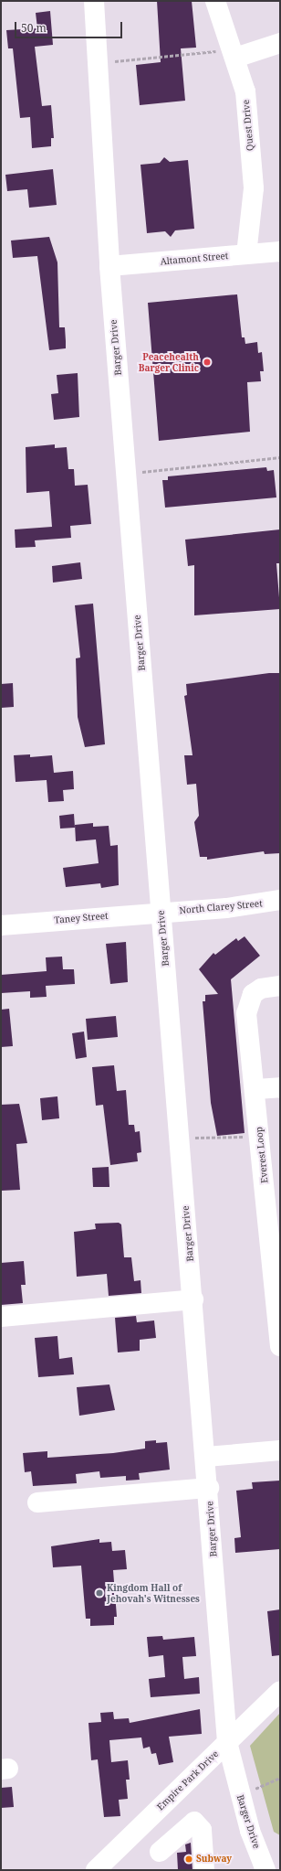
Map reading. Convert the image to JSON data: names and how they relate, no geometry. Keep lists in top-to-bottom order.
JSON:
{
  "streets": {
    "main road": [
      "Quest Drive",
      "Altamont Street",
      "Barger Drive",
      "North Clarey Street",
      "Taney Street",
      "Everest Loop",
      "Empire Park Drive"
    ]
  },
  "crossings": [
    ["Quest Drive", "Altamont Street"],
    ["Altamont Street", "Barger Drive"],
    ["Barger Drive", "North Clarey Street"],
    ["Barger Drive", "Taney Street"],
    ["Barger Drive", "Empire Park Drive"],
    ["North Clarey Street", "Taney Street"]
  ],
  "places": ["Peacehealth Barger Clinic", "Kingdom Hall of Jehovah's Witnesses", "Subway"],
  "scale_bar": "50 m"
}
